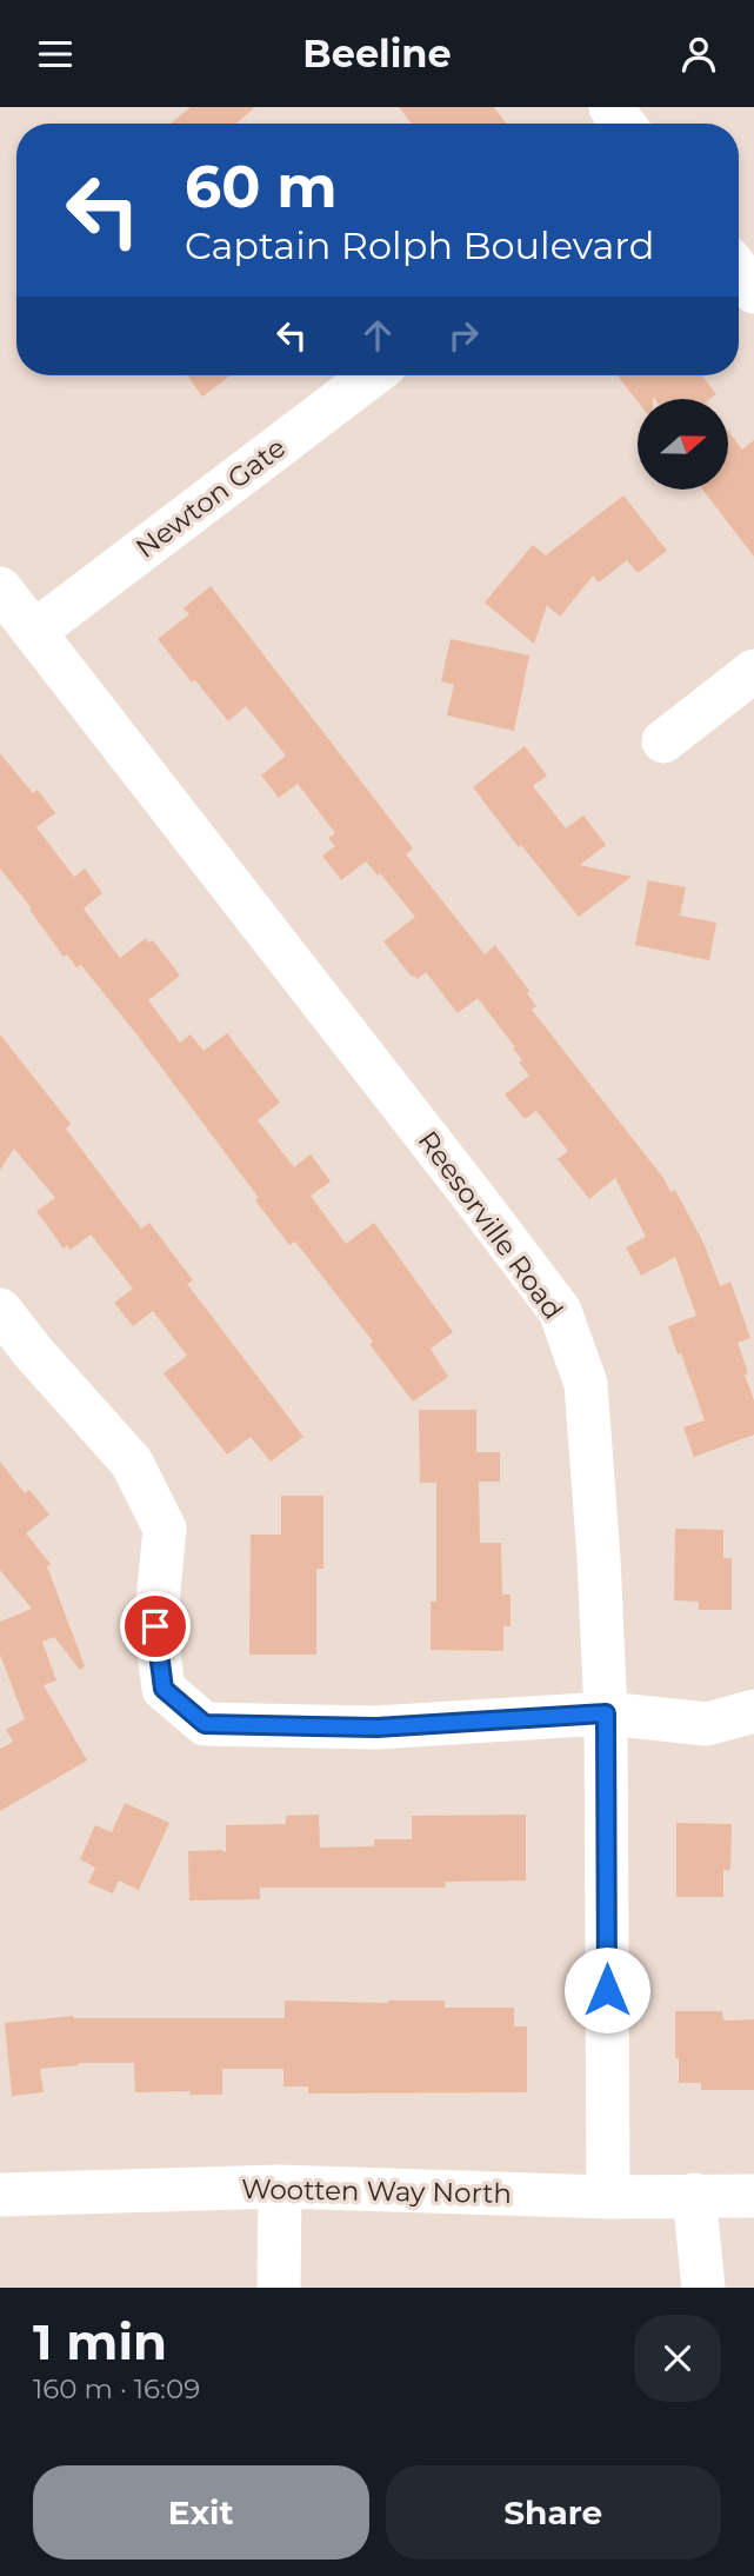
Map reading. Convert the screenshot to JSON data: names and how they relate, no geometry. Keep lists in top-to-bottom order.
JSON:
{
  "streets": {
    "street": ["Newton Gate", "Reesorville Road", "Wootten Way North"]
  },
  "crossings": [
    ["Newton Gate", "Reesorville Road"],
    ["Reesorville Road", "Wootten Way North"]
  ],
  "north": "right",
  "page": {
    "header": "Beeline",
    "turn": ["60 m", "Captain Rolph Boulevard"],
    "heading": ["1 min", "160 m · 16:09"],
    "buttons": ["Exit", "Share"]
  }
}
